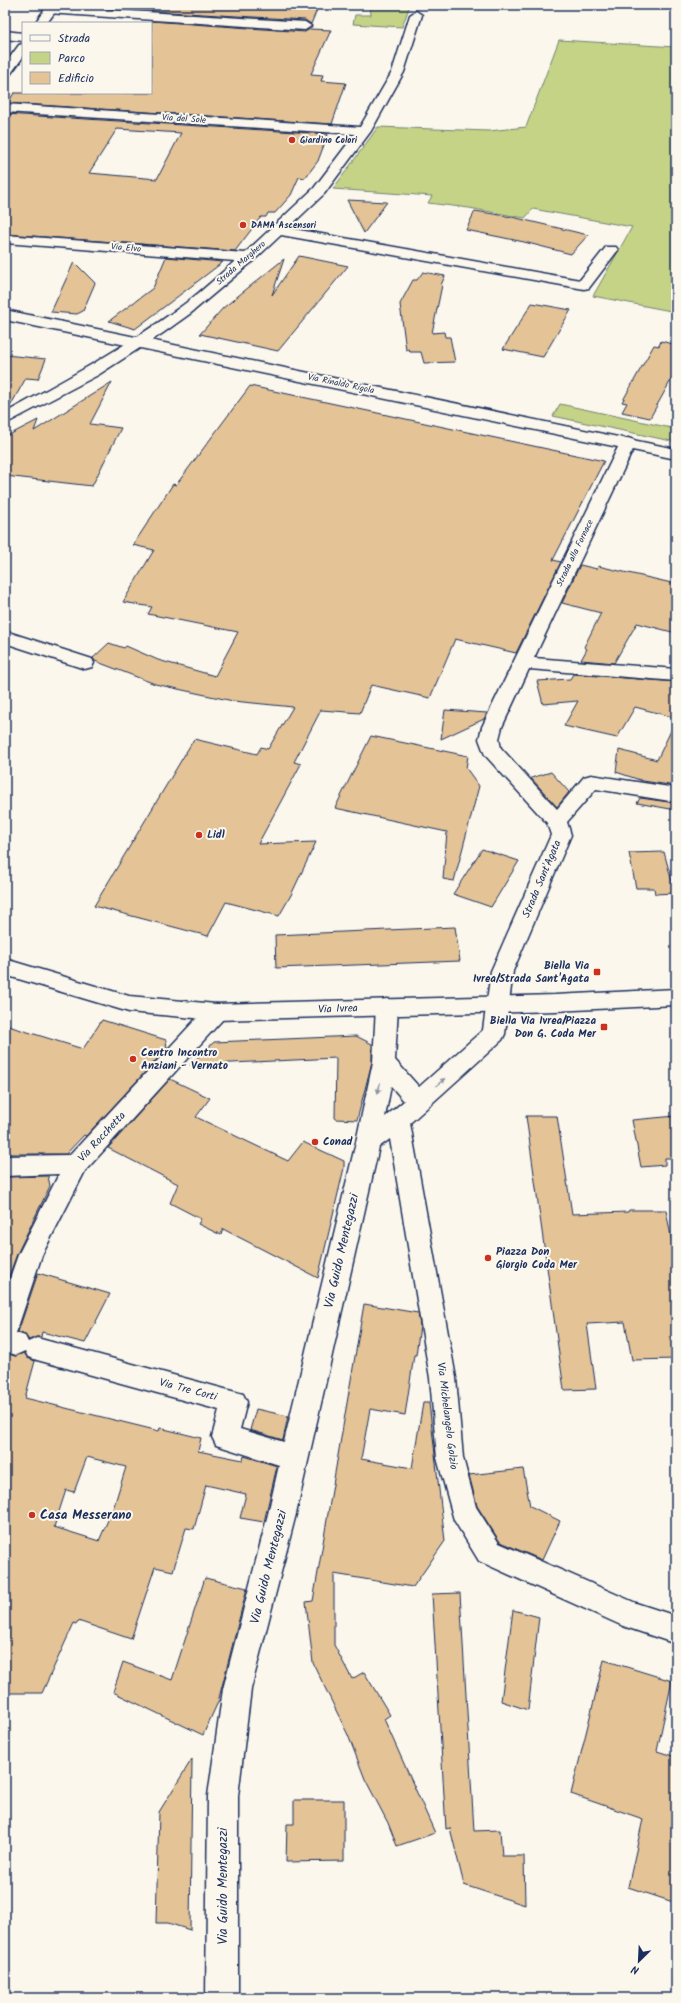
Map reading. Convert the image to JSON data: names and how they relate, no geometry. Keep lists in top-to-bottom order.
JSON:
{
  "streets": {
    "street": [
      "Via del Sole",
      "Via Elvo",
      "Strada Marghero",
      "Via Rinaldo Rigola",
      "Strada alla Fornace",
      "Strada Sant'Agata",
      "Via Ivrea",
      "Via Rocchetta",
      "Via Guido Mentegazzi",
      "Via Tre Corti",
      "Via Michelangelo Golzio"
    ]
  },
  "crossings": [
    ["Via del Sole", "Strada Marghero"],
    ["Via Elvo", "Strada Marghero"],
    ["Strada Marghero", "Via Rinaldo Rigola"],
    ["Via Rinaldo Rigola", "Strada alla Fornace"],
    ["Strada alla Fornace", "Strada Sant'Agata"],
    ["Strada Sant'Agata", "Via Ivrea"],
    ["Via Ivrea", "Via Rocchetta"],
    ["Via Ivrea", "Via Guido Mentegazzi"],
    ["Via Rocchetta", "Via Tre Corti"],
    ["Via Guido Mentegazzi", "Via Tre Corti"]
  ],
  "places": {
    "other": [
      "Giardino Colori",
      "DAMA Ascensori",
      "Lidl",
      "Centro Incontro Anziani - Vernato",
      "Conad",
      "Piazza Don Giorgio Coda Mer",
      "Casa Messerano"
    ],
    "transit": ["Biella Via Ivrea/Strada Sant'Agata", "Biella Via Ivrea/Piazza Don G. Coda Mer"]
  },
  "legend": ["Strada", "Parco", "Edificio"],
  "north": "bottom left"
}
